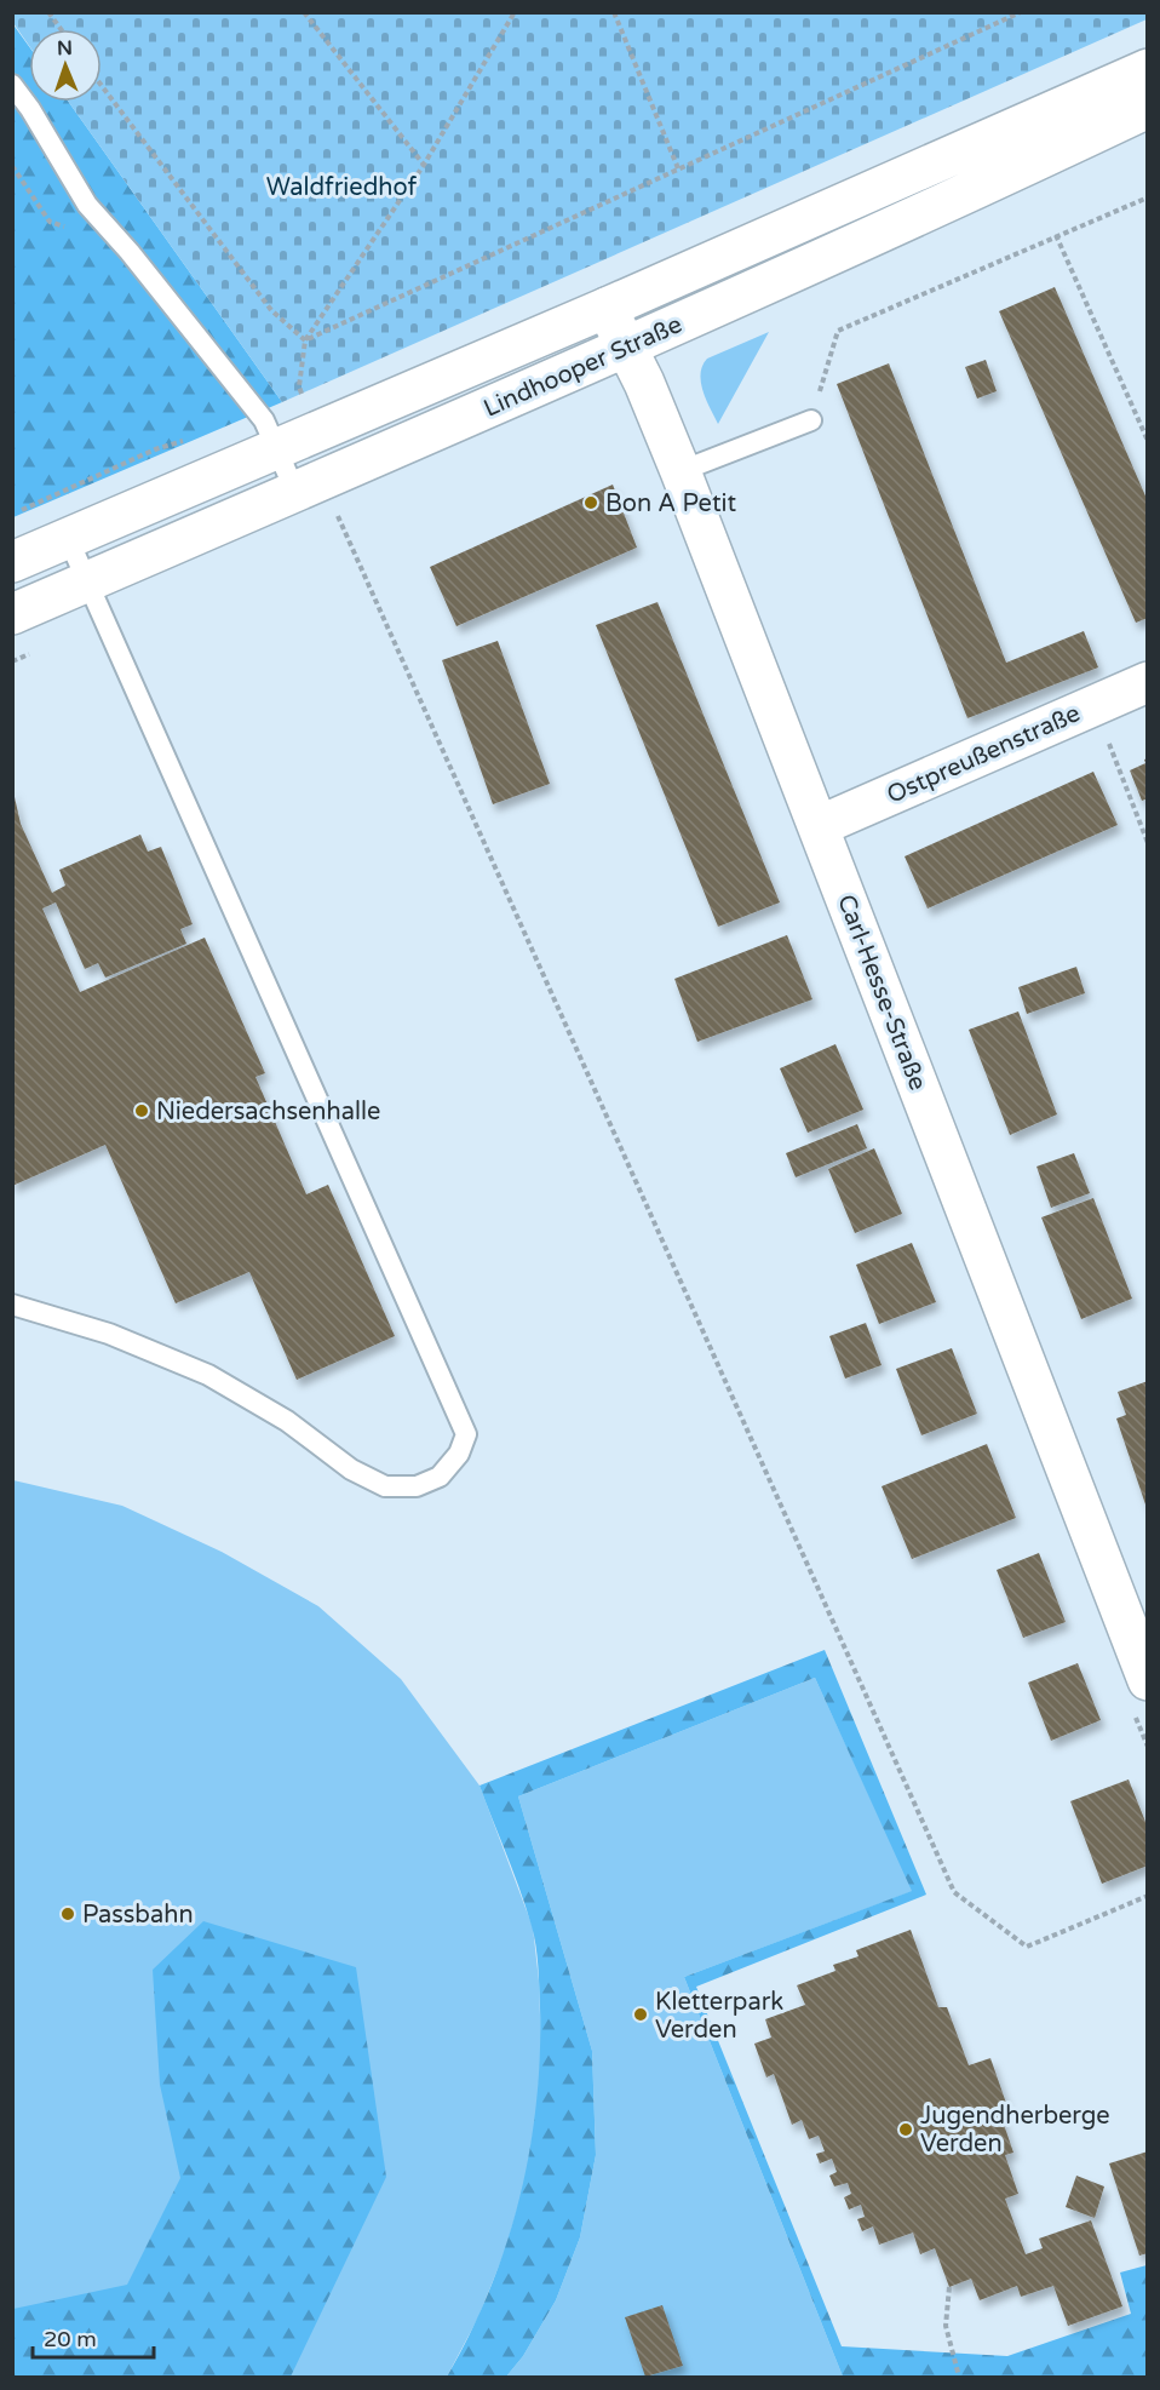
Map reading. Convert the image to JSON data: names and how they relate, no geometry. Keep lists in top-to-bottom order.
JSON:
{
  "streets": {
    "main road": ["Lindhooper Straße", "Ostpreußenstraße", "Carl-Hesse-Straße"]
  },
  "crossings": [
    ["Lindhooper Straße", "Carl-Hesse-Straße"],
    ["Ostpreußenstraße", "Carl-Hesse-Straße"]
  ],
  "parks": ["Waldfriedhof"],
  "places": [
    "Bon A Petit",
    "Niedersachsenhalle",
    "Passbahn",
    "Kletterpark Verden",
    "Jugendherberge Verden"
  ],
  "scale_bar": "20 m",
  "north": "top"
}
